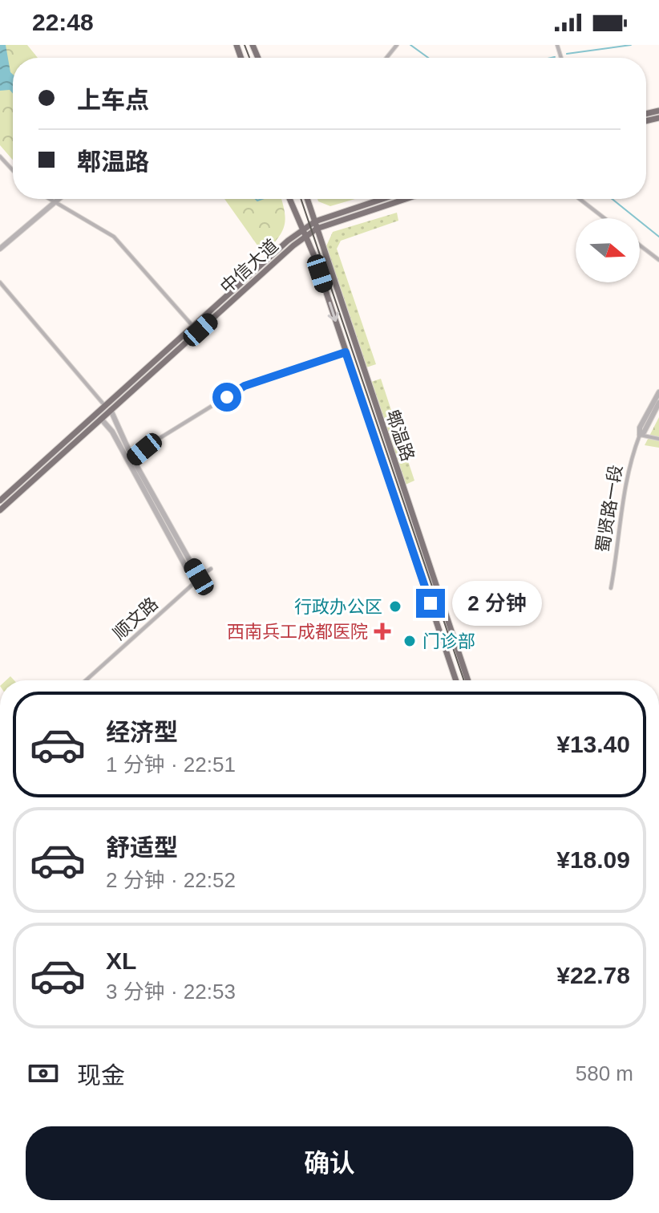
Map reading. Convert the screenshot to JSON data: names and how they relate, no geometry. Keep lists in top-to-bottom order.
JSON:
{
  "streets": {
    "main road": ["中信大道", "郫温路"],
    "street": ["蜀贤路一段", "顺文路"]
  },
  "crossings": [
    ["中信大道", "郫温路"]
  ],
  "places": {
    "other": ["行政办公区", "门诊部"],
    "health": ["西南兵工成都医院"]
  },
  "north": "right",
  "page": {
    "status": "22:48",
    "banner": ["上车点", "郫温路"],
    "bubble": "2 分钟",
    "list": [
      {
        "name": "经济型",
        "note": "1 分钟 · 22:51",
        "value": "¥13.40"
      },
      {
        "name": "舒适型",
        "note": "2 分钟 · 22:52",
        "value": "¥18.09"
      },
      {
        "name": "XL",
        "note": "3 分钟 · 22:53",
        "value": "¥22.78"
      }
    ],
    "pay": ["现金", "580 m"],
    "buttons": "确认"
  }
}
